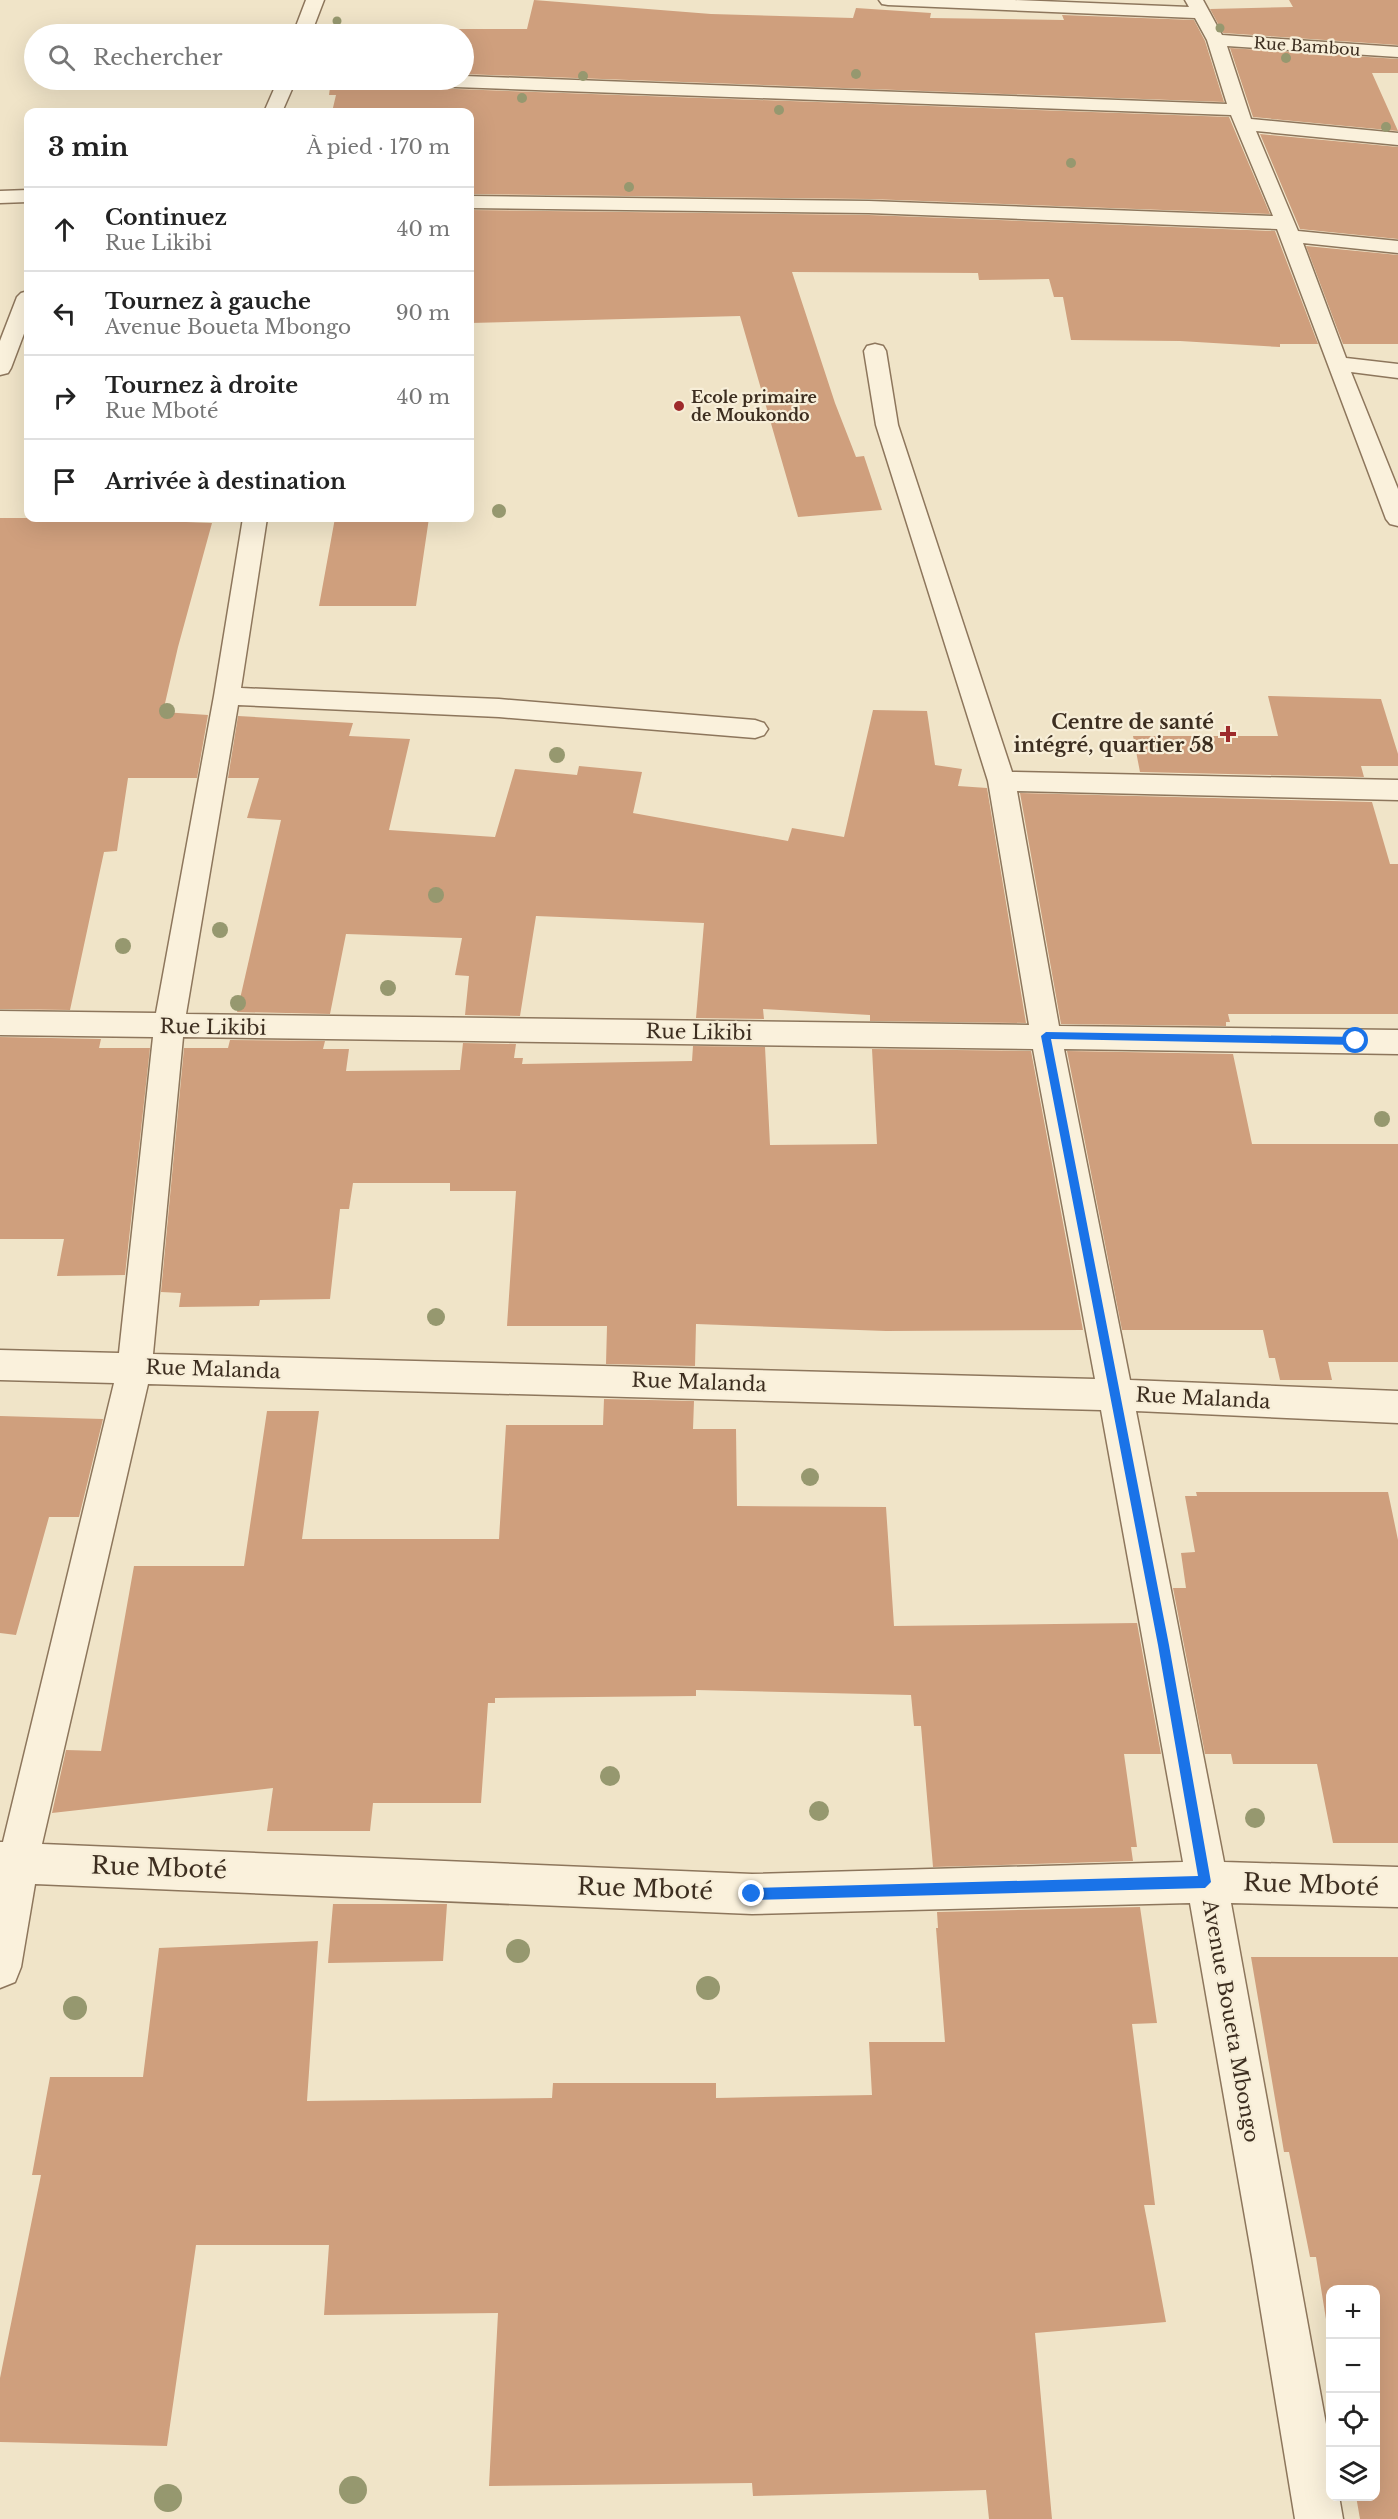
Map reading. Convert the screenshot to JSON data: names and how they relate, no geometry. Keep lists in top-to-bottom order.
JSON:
{
  "streets": {
    "street": [
      "Rue Bambou",
      "Rue Likibi",
      "Rue Malanda",
      "Rue Mboté",
      "Avenue Boueta Mbongo"
    ]
  },
  "crossings": [
    ["Rue Likibi", "Avenue Boueta Mbongo"],
    ["Rue Malanda", "Avenue Boueta Mbongo"],
    ["Rue Mboté", "Avenue Boueta Mbongo"]
  ],
  "places": {
    "other": ["Ecole primaire de Moukondo"],
    "health": ["Centre de santé intégré, quartier 58"]
  },
  "page": {
    "search": "Rechercher",
    "heading": ["3 min", "À pied · 170 m"],
    "list": [
      ["Continuez", "Rue Likibi", "40 m"],
      ["Tournez à gauche", "Avenue Boueta Mbongo", "90 m"],
      ["Tournez à droite", "Rue Mboté", "40 m"],
      "Arrivée à destination"
    ],
    "map_buttons": ["+", "−"]
  }
}
